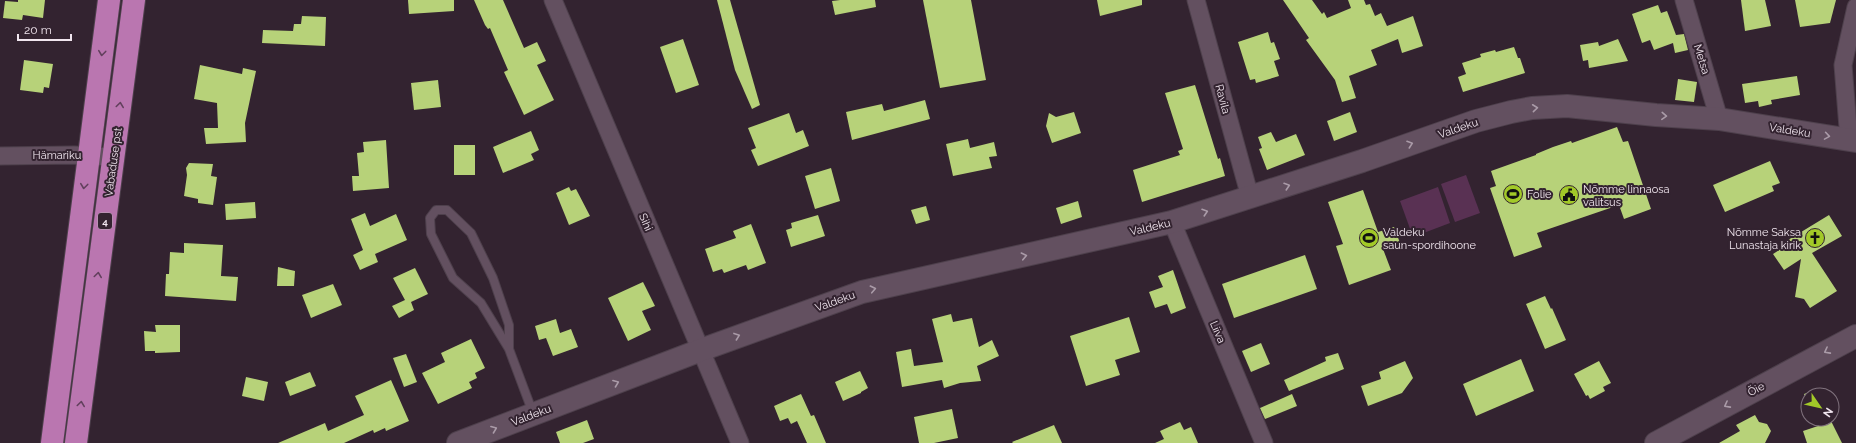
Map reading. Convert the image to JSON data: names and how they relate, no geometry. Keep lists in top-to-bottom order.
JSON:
{
  "streets": {
    "highway": ["Vabaduse pst", "4"],
    "street": [
      "Metsa",
      "Ravila",
      "Valdeku",
      "Hämariku",
      "Sihi",
      "Liiva",
      "Õie"
    ]
  },
  "crossings": [
    ["Metsa", "Valdeku"],
    ["Ravila", "Valdeku"],
    ["Valdeku", "Sihi"],
    ["Valdeku", "Liiva"],
    ["Hämariku", "Vabaduse pst"]
  ],
  "one_way": ["Valdeku", "Õie"],
  "places": {
    "sports": ["Folie", "Valdeku saun-spordihoone"],
    "public building": ["Nõmme linnaosa valitsus"],
    "church": ["Nõmme Saksa Lunastaja kirik"]
  },
  "scale_bar": "20 m",
  "north": "bottom right"
}
